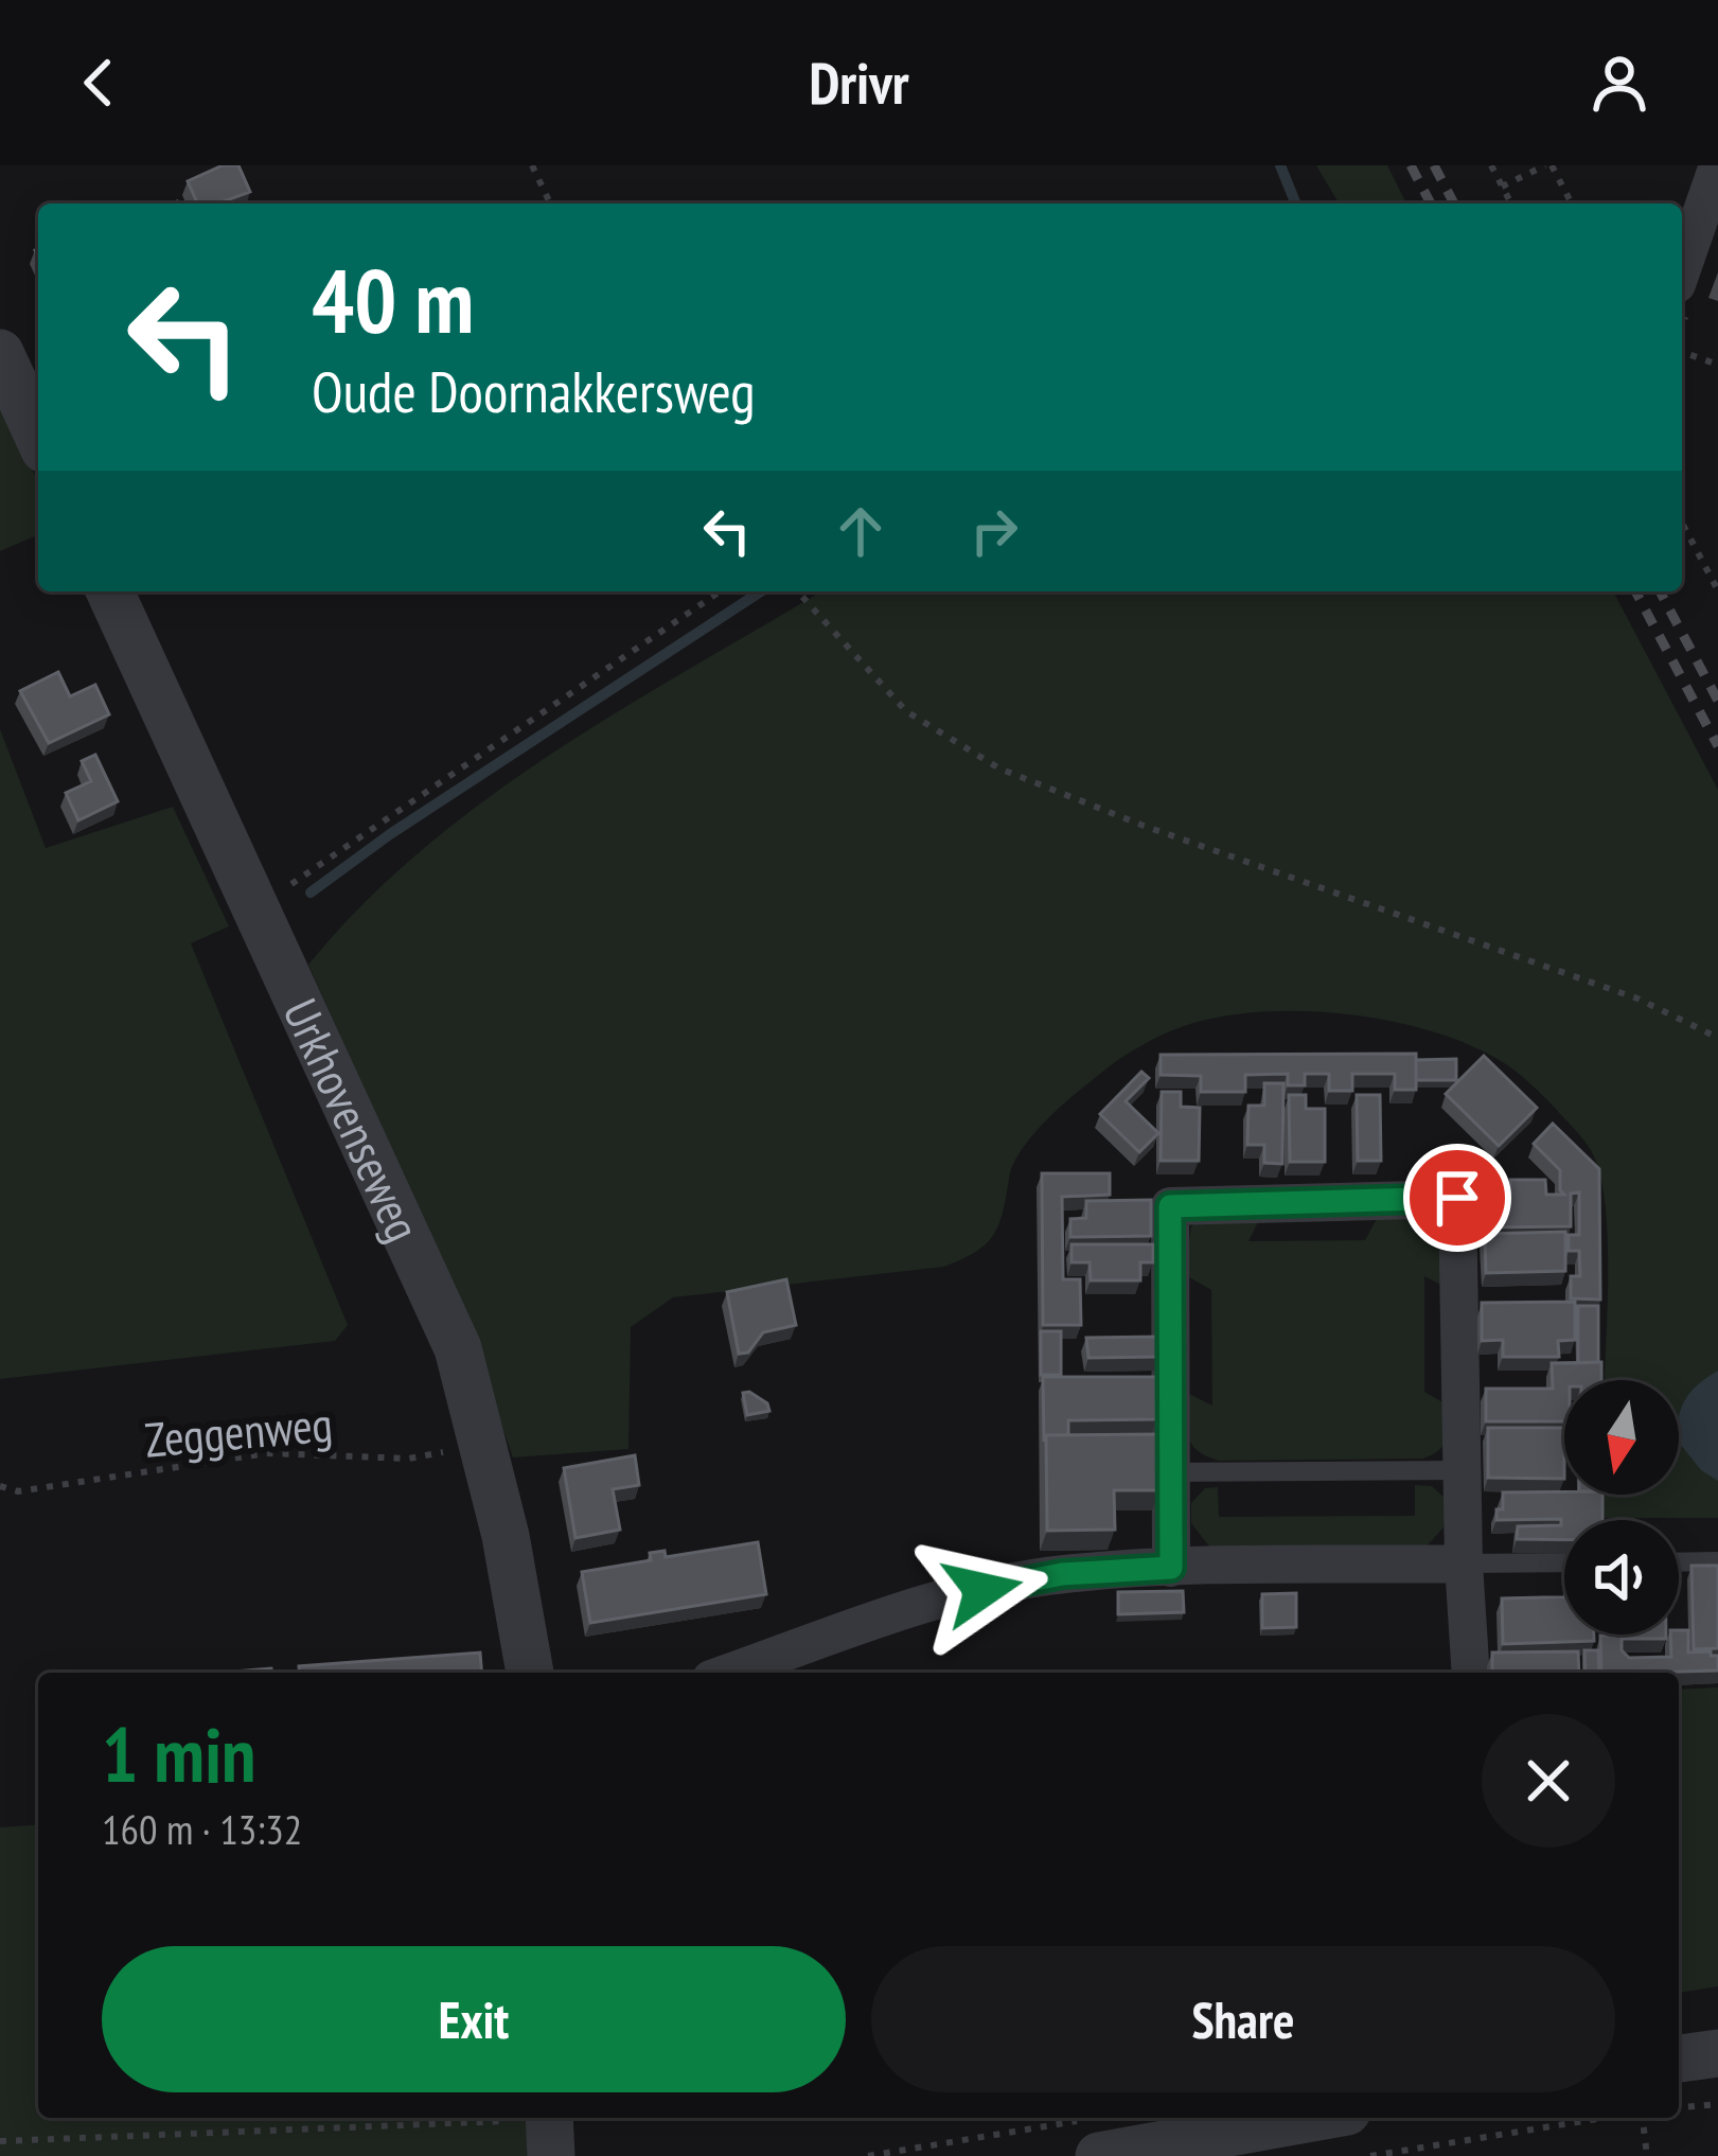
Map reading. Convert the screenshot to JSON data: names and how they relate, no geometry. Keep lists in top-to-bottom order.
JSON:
{
  "streets": {
    "street": ["Urkhovenseweg"],
    "path": ["Zeggenweg"]
  },
  "crossings": [
    ["Urkhovenseweg", "Zeggenweg"]
  ],
  "north": "bottom",
  "page": {
    "header": "Drivr",
    "turn": ["40 m", "Oude Doornakkersweg"],
    "heading": ["1 min", "160 m · 13:32"],
    "buttons": ["Exit", "Share"]
  }
}
